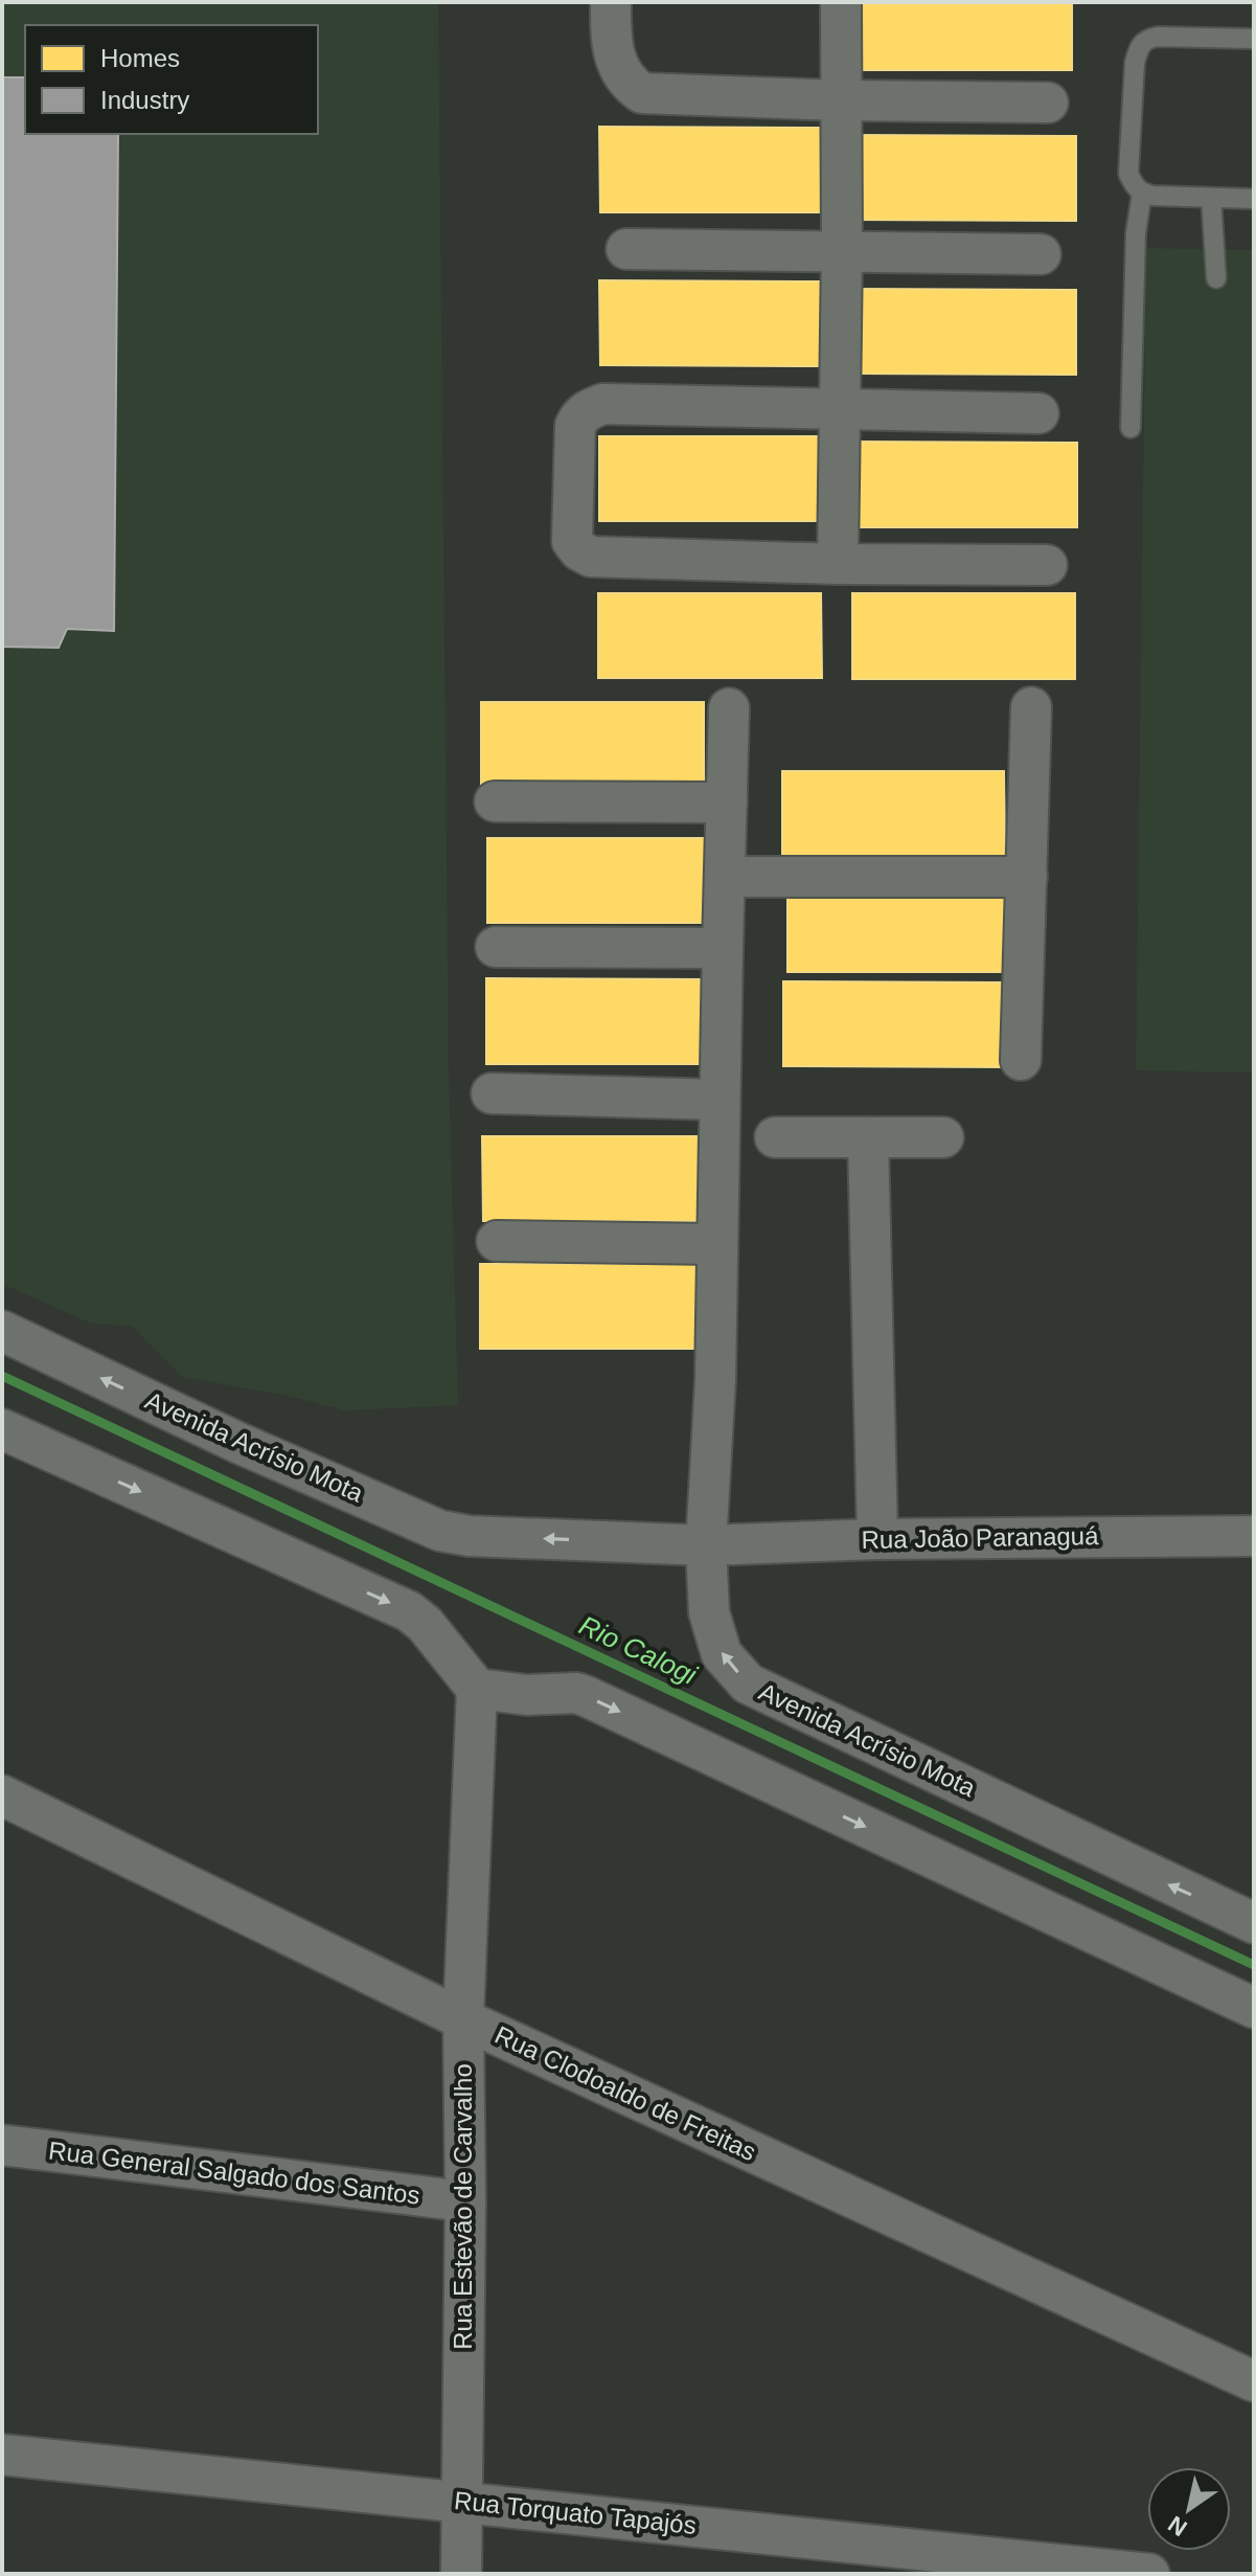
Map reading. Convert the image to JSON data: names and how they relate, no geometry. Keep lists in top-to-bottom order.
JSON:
{
  "streets": {
    "street": [
      "Avenida Acrísio Mota",
      "Rua João Paranaguá",
      "Rua Clodoaldo de Freitas",
      "Rua General Salgado dos Santos",
      "Rua Estevão de Carvalho",
      "Rua Torquato Tapajós"
    ]
  },
  "crossings": [
    ["Avenida Acrísio Mota", "Rua João Paranaguá"],
    ["Rua Clodoaldo de Freitas", "Rua Estevão de Carvalho"],
    ["Rua General Salgado dos Santos", "Rua Estevão de Carvalho"],
    ["Rua Estevão de Carvalho", "Rua Torquato Tapajós"]
  ],
  "water": ["Rio Calogi"],
  "legend": ["Homes", "Industry"],
  "north": "bottom left"
}
